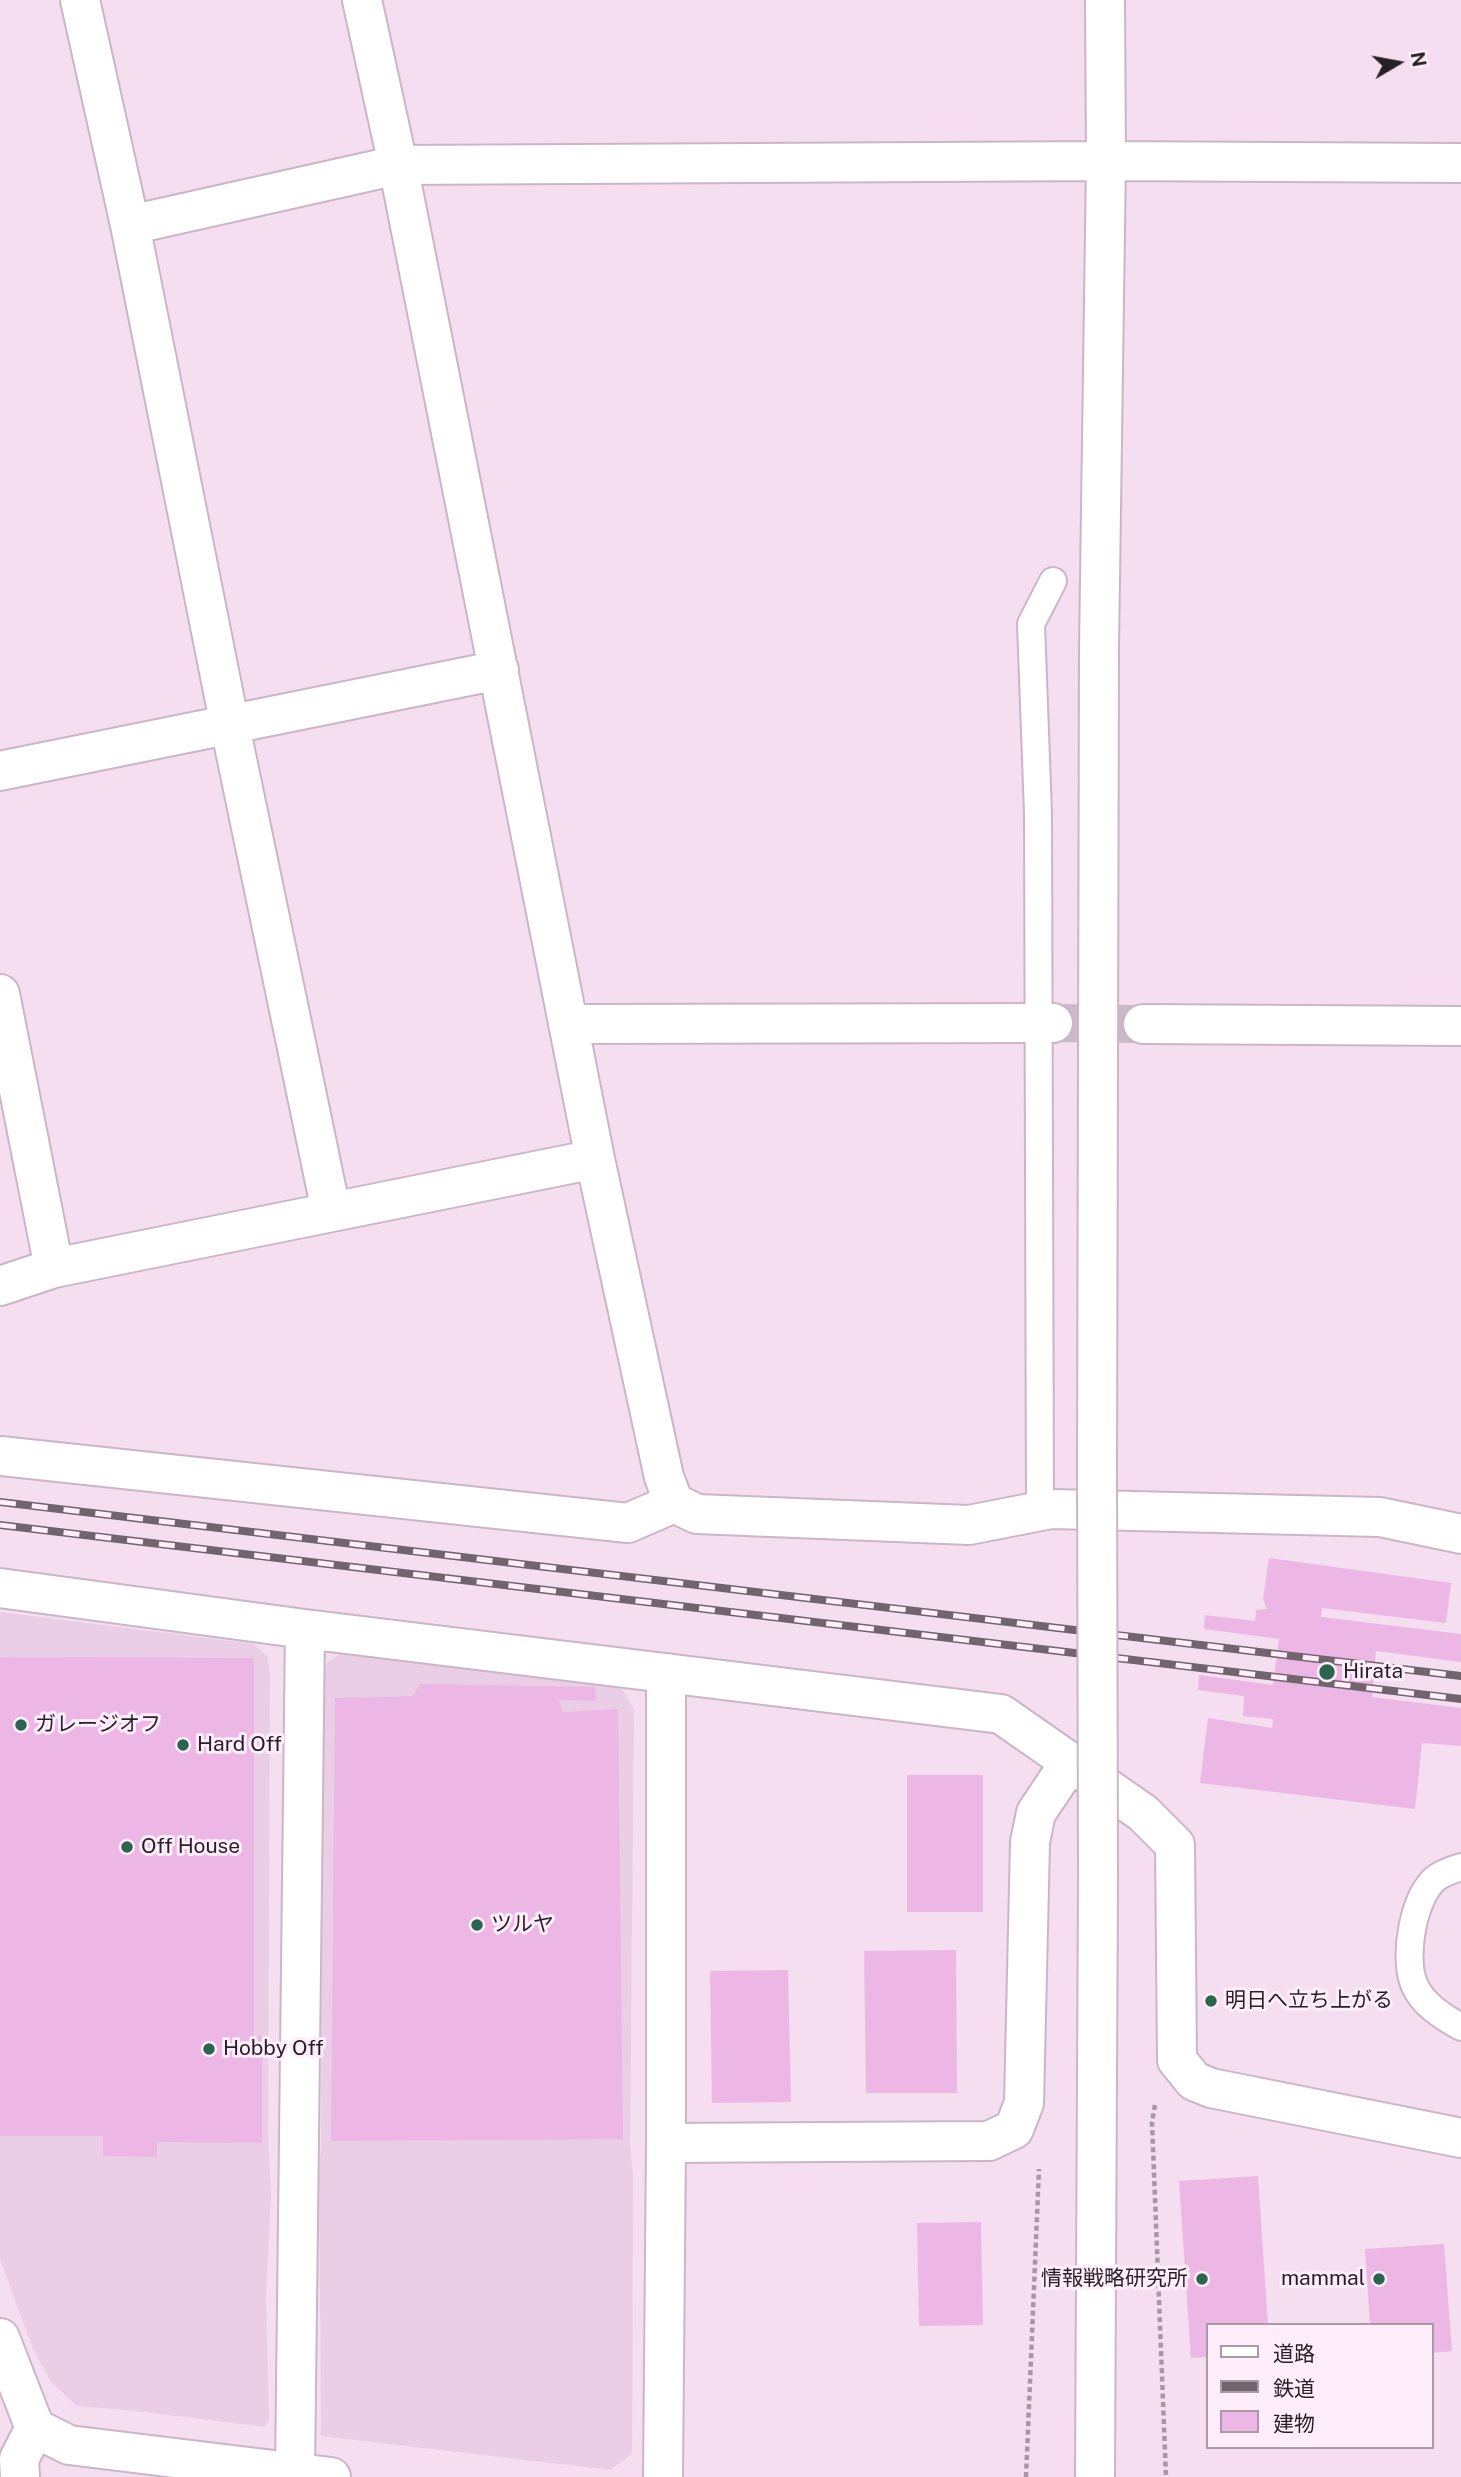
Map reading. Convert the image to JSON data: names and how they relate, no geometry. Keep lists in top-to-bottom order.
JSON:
{
  "places": [
    "Hirata",
    "ガレージオフ",
    "Hard Off",
    "Off House",
    "ツルヤ",
    "明日へ立ち上がる",
    "Hobby Off",
    "情報戦略研究所",
    "mammal"
  ],
  "legend": ["道路", "鉄道", "建物"],
  "north": "right"
}
